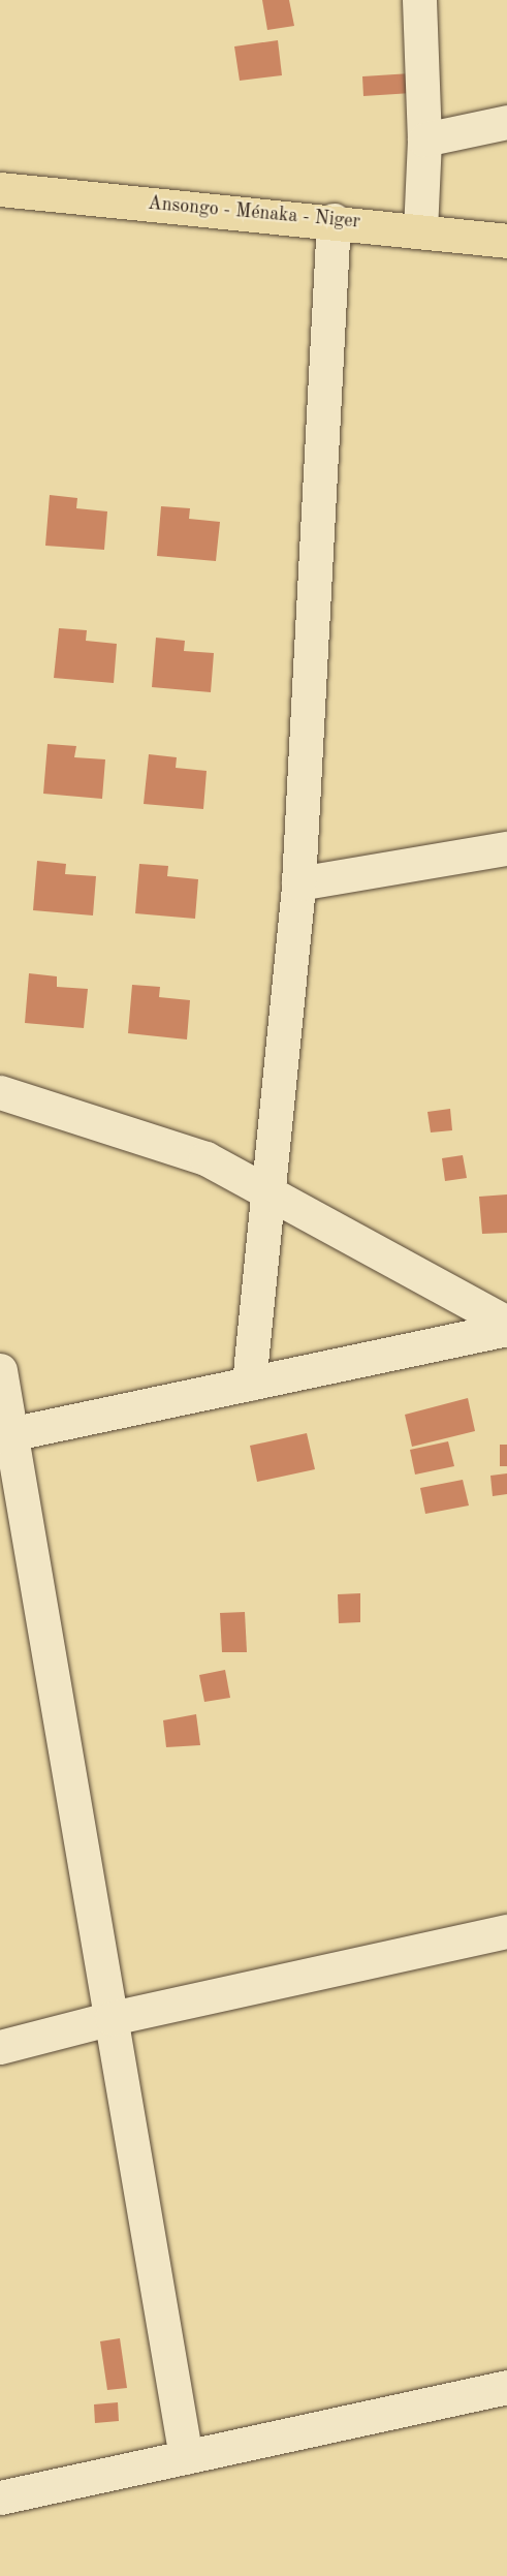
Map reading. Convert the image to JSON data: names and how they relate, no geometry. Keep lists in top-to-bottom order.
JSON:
{
  "streets": {
    "main road": ["Ansongo - Ménaka - Niger"]
  }
}
